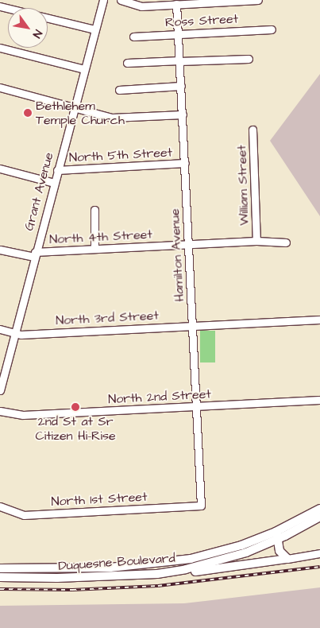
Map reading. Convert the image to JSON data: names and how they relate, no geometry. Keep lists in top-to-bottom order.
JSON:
{
  "streets": {
    "main road": ["Duquesne Boulevard"],
    "street": [
      "Ross Street",
      "North 5th Street",
      "William Street",
      "Grant Avenue",
      "North 4th Street",
      "Hamilton Avenue",
      "North 3rd Street",
      "North 2nd Street",
      "North 1st Street"
    ]
  },
  "crossings": [
    ["Ross Street", "Hamilton Avenue"],
    ["North 5th Street", "Grant Avenue"],
    ["North 5th Street", "Hamilton Avenue"],
    ["William Street", "North 4th Street"],
    ["Grant Avenue", "North 4th Street"],
    ["Grant Avenue", "North 3rd Street"],
    ["North 4th Street", "Hamilton Avenue"],
    ["Hamilton Avenue", "North 3rd Street"],
    ["Hamilton Avenue", "North 2nd Street"],
    ["Hamilton Avenue", "North 1st Street"]
  ],
  "places": ["Bethlehem Temple Church", "2nd St at Sr Citizen Hi-Rise"],
  "north": "bottom right"
}
